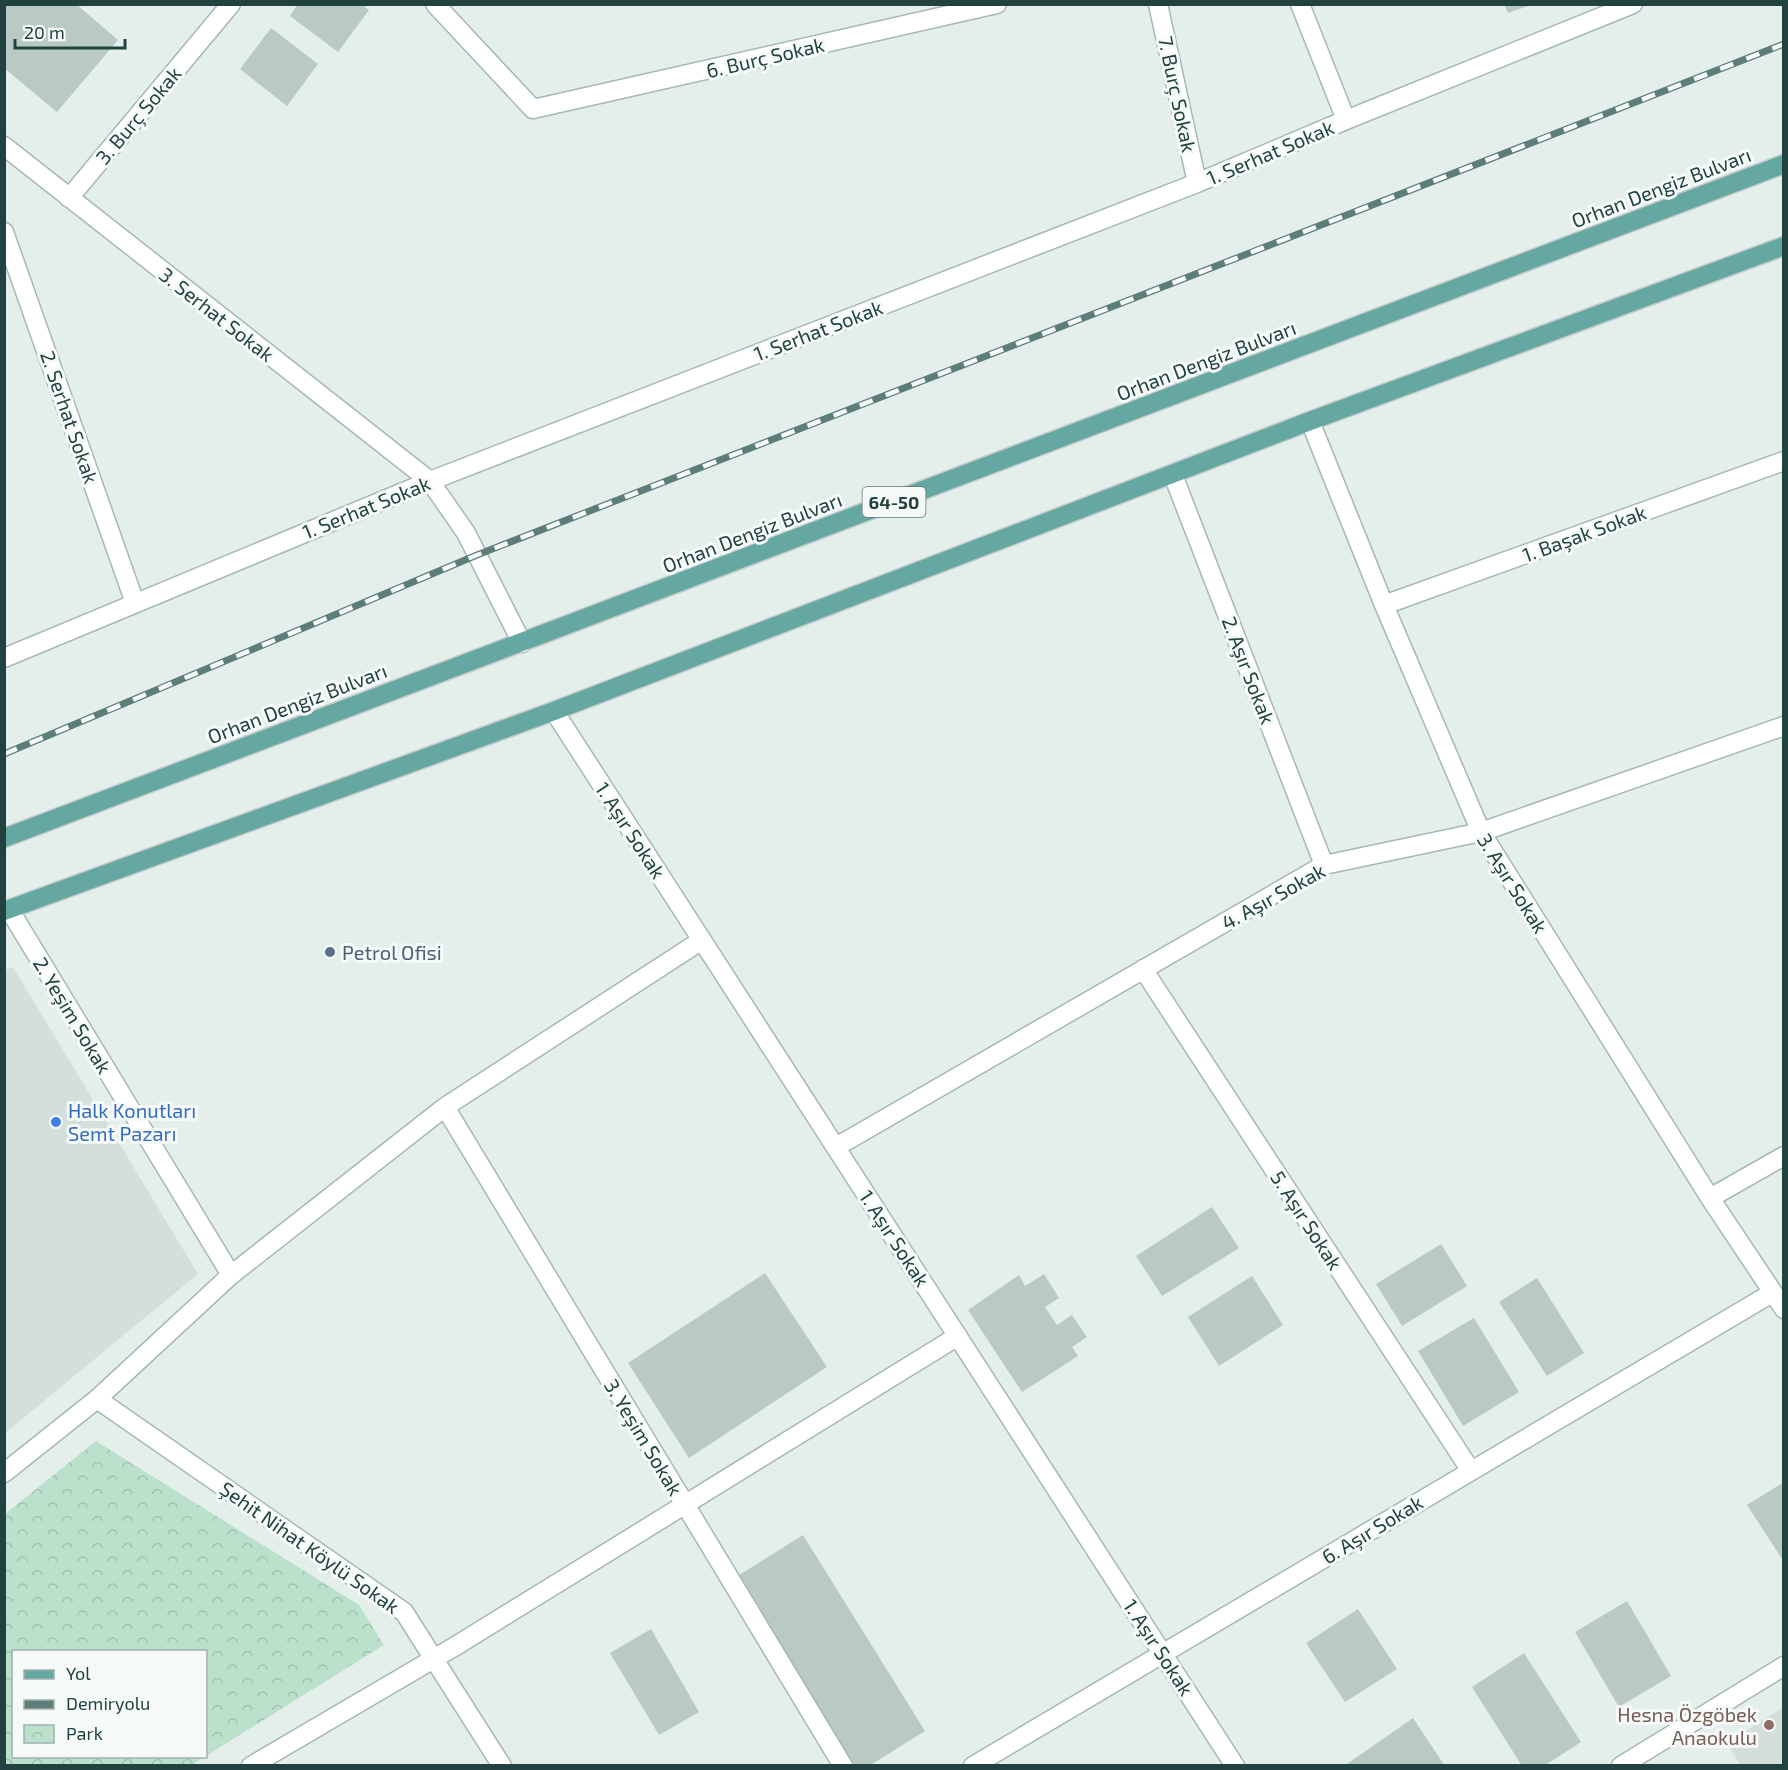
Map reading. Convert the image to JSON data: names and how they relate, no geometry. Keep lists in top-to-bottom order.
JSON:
{
  "streets": {
    "main road": ["Orhan Dengiz Bulvarı", "64-50"],
    "street": [
      "6. Burç Sokak",
      "7. Burç Sokak",
      "3. Burç Sokak",
      "1. Serhat Sokak",
      "3. Serhat Sokak",
      "2. Serhat Sokak",
      "1. Başak Sokak",
      "2. Aşır Sokak",
      "1. Aşır Sokak",
      "3. Aşır Sokak",
      "4. Aşır Sokak",
      "2. Yeşim Sokak",
      "5. Aşır Sokak",
      "3. Yeşim Sokak",
      "6. Aşır Sokak",
      "Şehit Nihat Köylü Sokak"
    ]
  },
  "crossings": [
    ["7. Burç Sokak", "1. Serhat Sokak"],
    ["3. Burç Sokak", "3. Serhat Sokak"],
    ["1. Serhat Sokak", "3. Serhat Sokak"],
    ["1. Serhat Sokak", "2. Serhat Sokak"],
    ["Orhan Dengiz Bulvarı", "3. Serhat Sokak"],
    ["1. Başak Sokak", "3. Aşır Sokak"],
    ["2. Aşır Sokak", "4. Aşır Sokak"],
    ["1. Aşır Sokak", "4. Aşır Sokak"],
    ["1. Aşır Sokak", "6. Aşır Sokak"],
    ["3. Aşır Sokak", "4. Aşır Sokak"],
    ["3. Aşır Sokak", "6. Aşır Sokak"],
    ["4. Aşır Sokak", "5. Aşır Sokak"],
    ["5. Aşır Sokak", "6. Aşır Sokak"]
  ],
  "places": ["Petrol Ofisi", "Halk Konutları Semt Pazarı", "Hesna Özgöbek Anaokulu"],
  "legend": ["Yol", "Demiryolu", "Park"],
  "scale_bar": "20 m"
}
